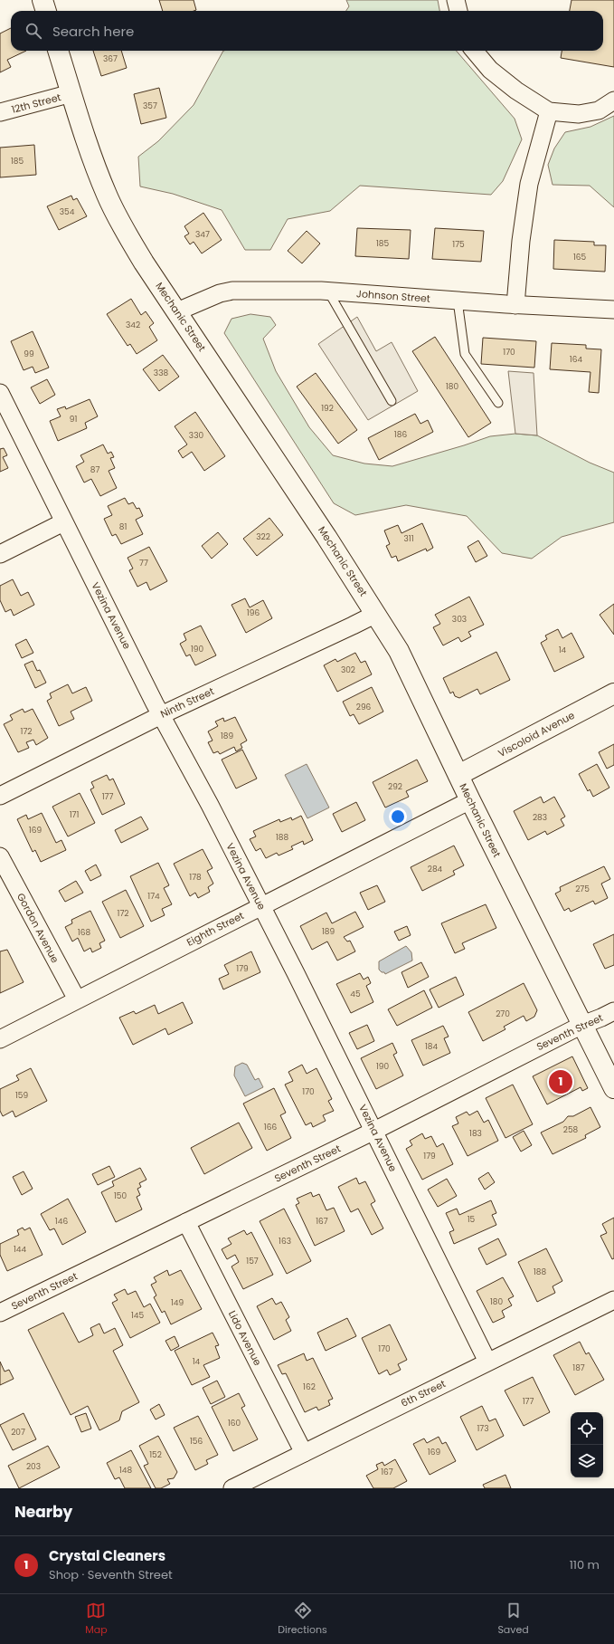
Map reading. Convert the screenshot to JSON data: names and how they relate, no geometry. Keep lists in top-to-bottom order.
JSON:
{
  "streets": {
    "main road": ["Mechanic Street", "Viscoloid Avenue"],
    "street": [
      "12th Street",
      "Johnson Street",
      "Vezina Avenue",
      "Ninth Street",
      "Gordon Avenue",
      "Eighth Street",
      "Seventh Street",
      "Lido Avenue",
      "6th Street"
    ]
  },
  "crossings": [
    ["12th Street", "Mechanic Street"],
    ["Johnson Street", "Mechanic Street"],
    ["Mechanic Street", "Ninth Street"],
    ["Mechanic Street", "Viscoloid Avenue"],
    ["Mechanic Street", "Eighth Street"],
    ["Mechanic Street", "Seventh Street"],
    ["Vezina Avenue", "Ninth Street"],
    ["Vezina Avenue", "Eighth Street"],
    ["Vezina Avenue", "Seventh Street"],
    ["Vezina Avenue", "6th Street"],
    ["Gordon Avenue", "Eighth Street"],
    ["Seventh Street", "Lido Avenue"],
    ["Lido Avenue", "6th Street"]
  ],
  "house_numbers": [
    "367",
    "357",
    "185",
    "354",
    "347",
    "185",
    "175",
    "165",
    "342",
    "170",
    "99",
    "164",
    "338",
    "180",
    "192",
    "91",
    "186",
    "330",
    "87",
    "81",
    "322",
    "311",
    "77",
    "196",
    "303",
    "190",
    "14",
    "302",
    "296",
    "172",
    "189",
    "292",
    "177",
    "171",
    "283",
    "169",
    "188",
    "284",
    "178",
    "275",
    "174",
    "172",
    "189",
    "168",
    "179",
    "45",
    "270",
    "184",
    "190",
    "170",
    "159",
    "166",
    "258",
    "183",
    "179",
    "150",
    "15",
    "146",
    "167",
    "163",
    "144",
    "157",
    "188",
    "180",
    "149",
    "145",
    "170",
    "14",
    "187",
    "162",
    "177",
    "160",
    "173",
    "207",
    "156",
    "169",
    "152",
    "203",
    "148",
    "167"
  ],
  "page": {
    "search": "Search here",
    "pins": "1",
    "heading": "Nearby",
    "list": [
      {
        "mark": "1",
        "name": "Crystal Cleaners",
        "note": "Shop · Seventh Street",
        "value": "110 m"
      }
    ],
    "nav": ["Map", "Directions", "Saved"]
  }
}
